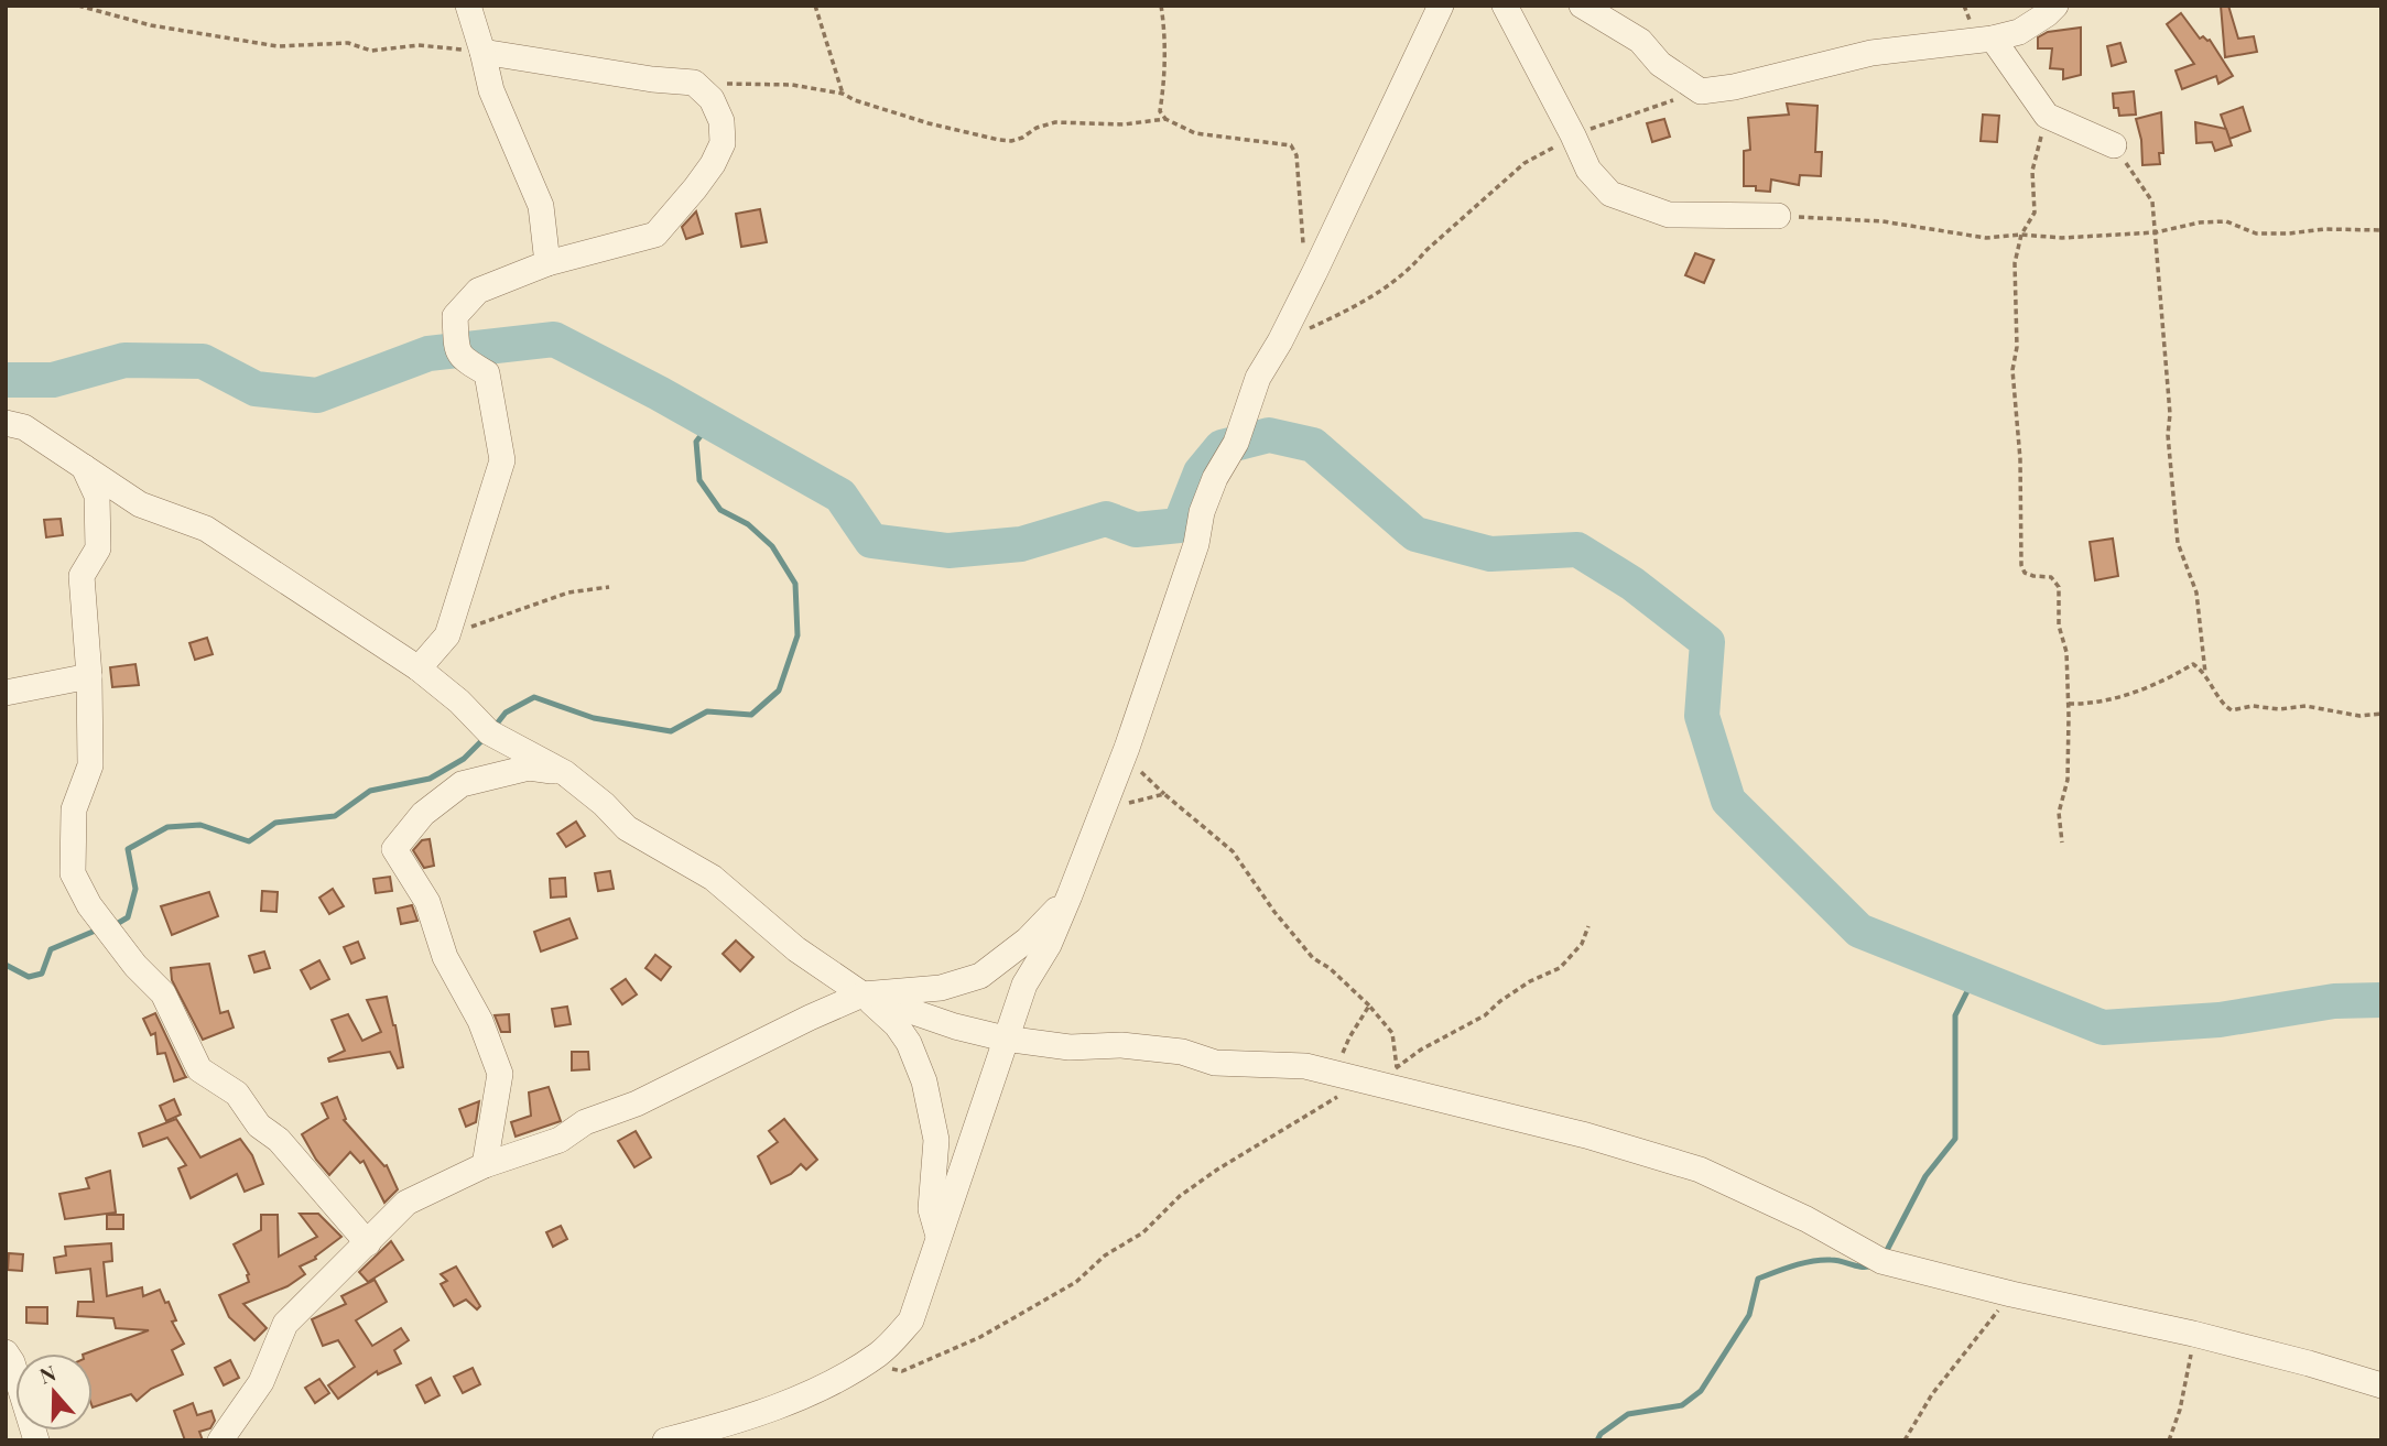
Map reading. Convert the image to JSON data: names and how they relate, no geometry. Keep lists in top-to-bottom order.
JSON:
{
  "north": "top"
}
